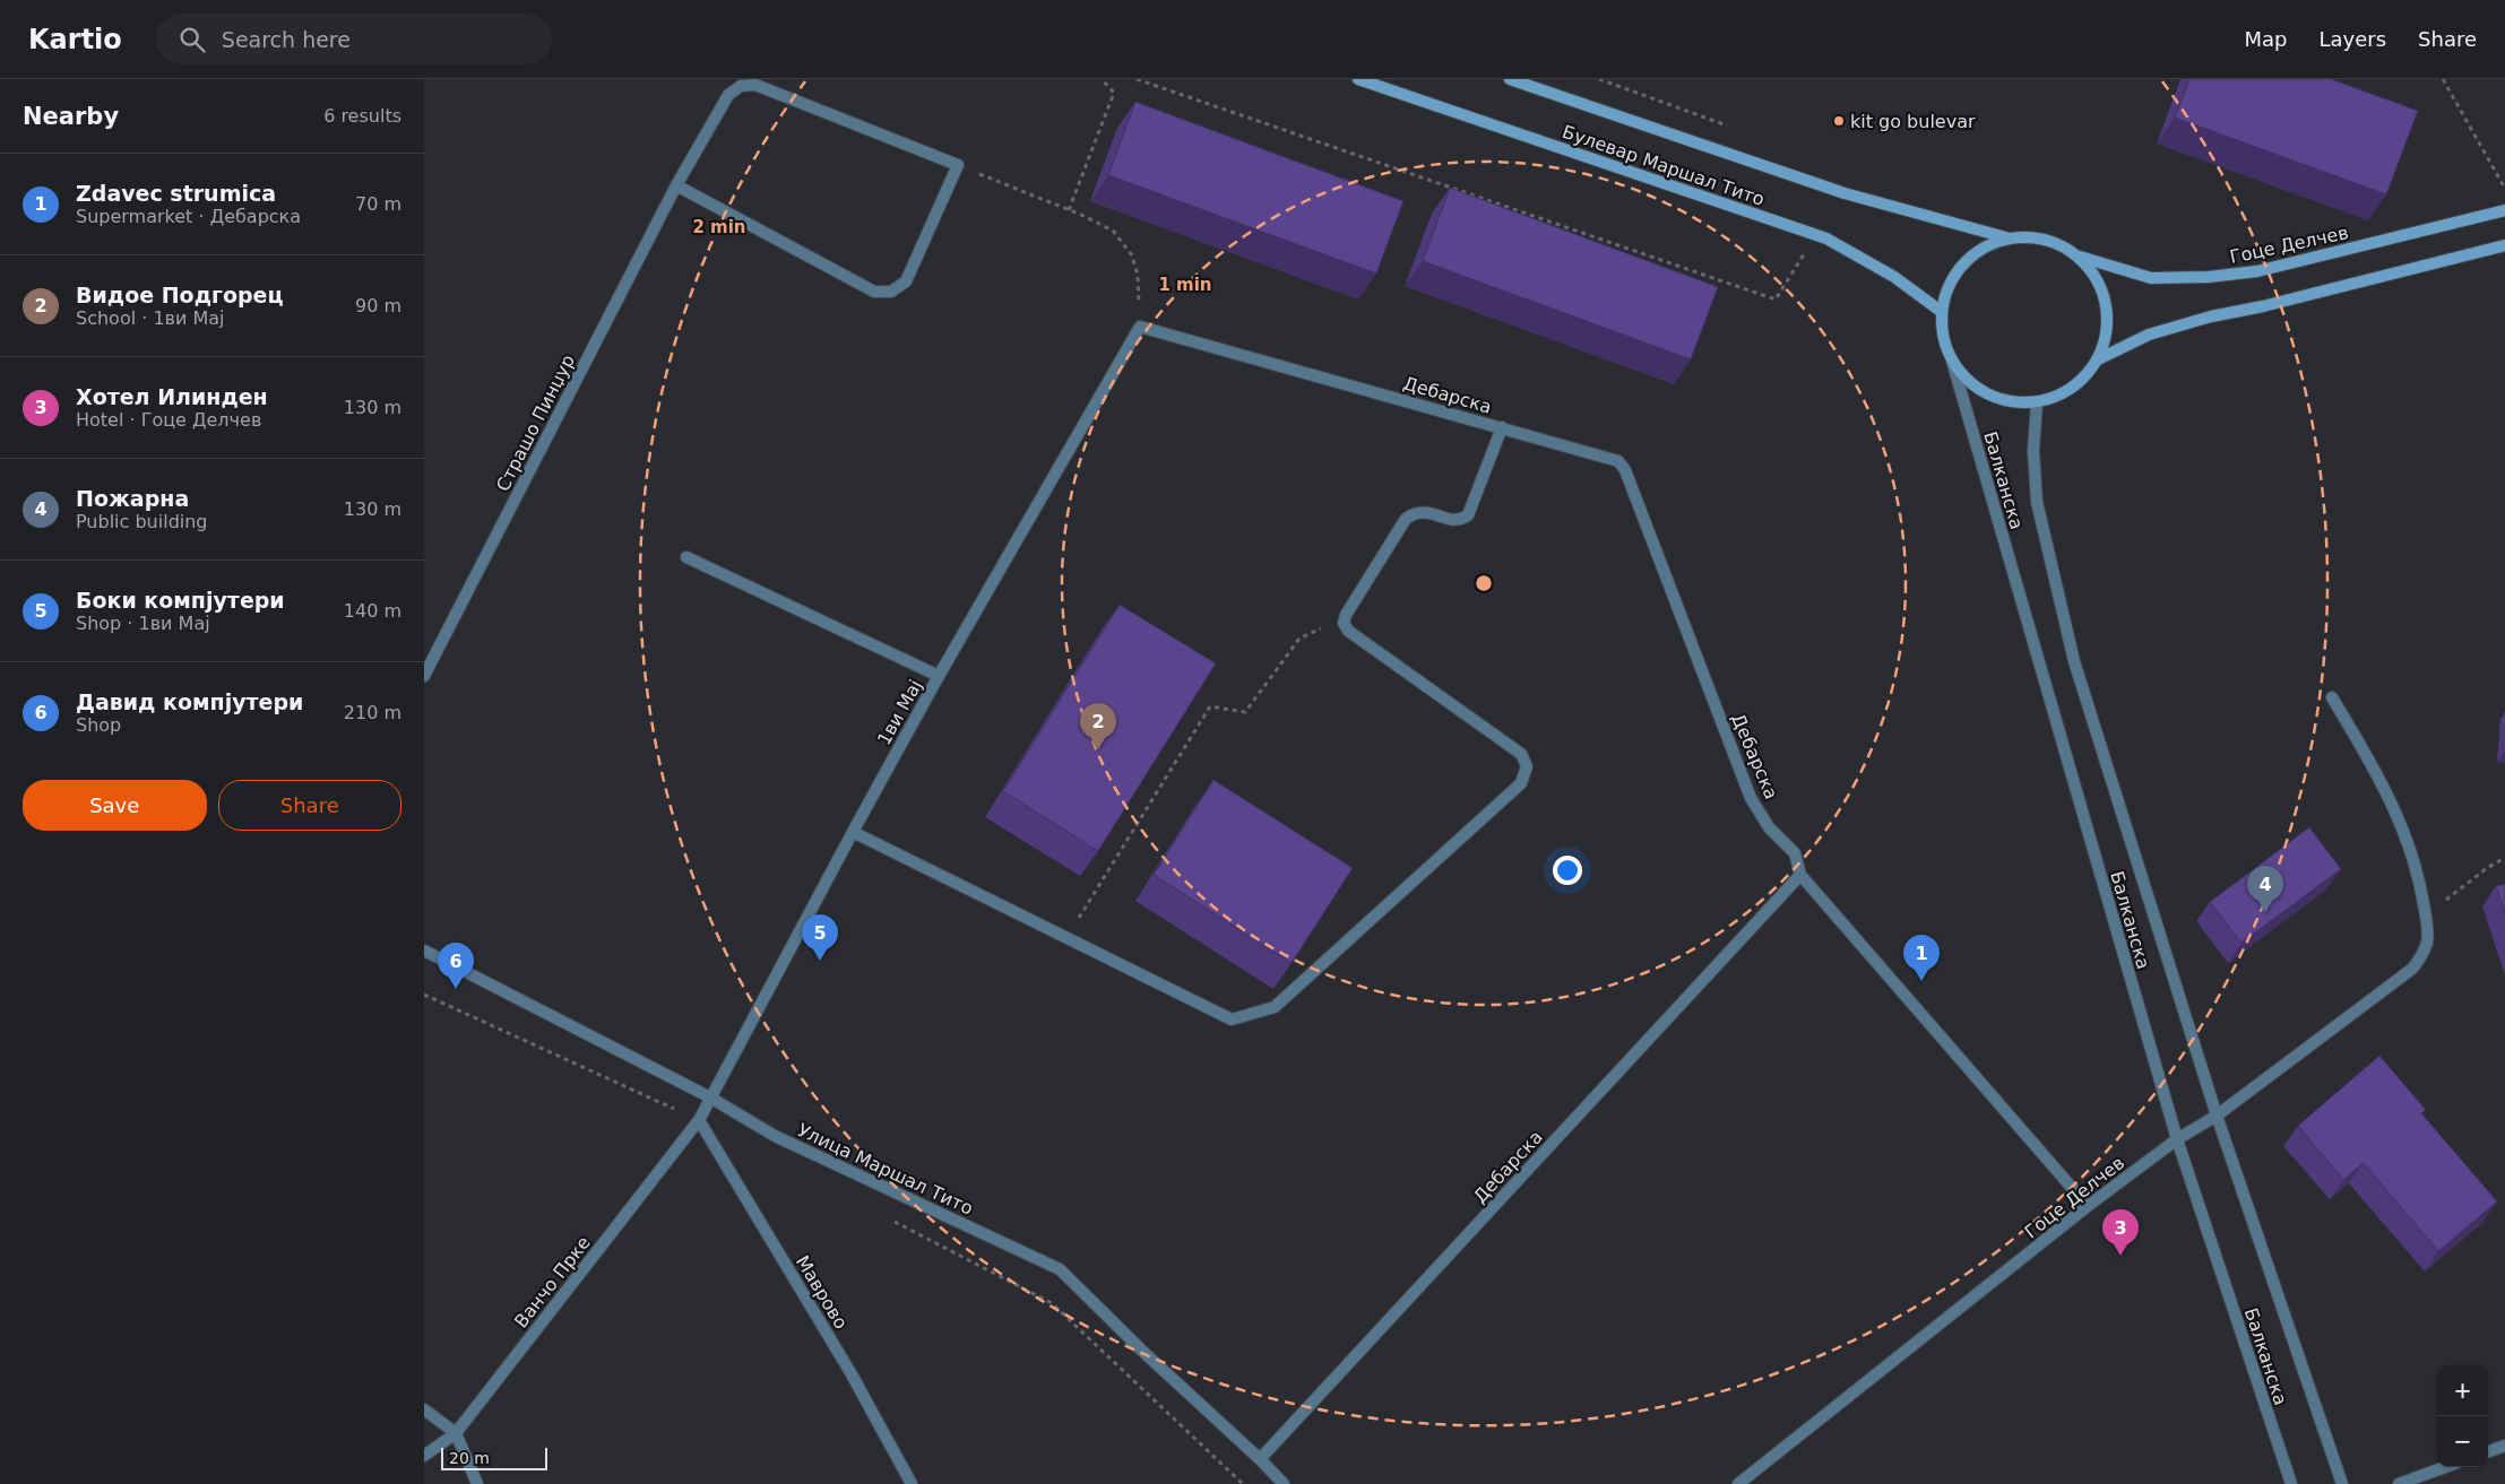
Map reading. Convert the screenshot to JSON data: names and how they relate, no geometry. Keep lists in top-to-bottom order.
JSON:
{
  "streets": {
    "main road": ["Булевар Маршал Тито", "Гоце Делчев"],
    "street": [
      "Дебарска",
      "Страшо Пинџур",
      "Балканска",
      "1ви Мај",
      "Улица Маршал Тито",
      "Ванчо Прке",
      "Маврово"
    ]
  },
  "crossings": [
    ["Булевар Маршал Тито", "Гоце Делчев"],
    ["Булевар Маршал Тито", "Балканска"],
    ["Гоце Делчев", "Балканска"],
    ["Дебарска", "1ви Мај"],
    ["Дебарска", "Улица Маршал Тито"],
    ["1ви Мај", "Улица Маршал Тито"],
    ["1ви Мај", "Ванчо Прке"],
    ["1ви Мај", "Маврово"],
    ["Ванчо Прке", "Маврово"]
  ],
  "places": ["kit go bulevar"],
  "scale_bar": "20 m",
  "page": {
    "header": "Kartio",
    "search": "Search here",
    "nav": ["Map", "Layers", "Share"],
    "heading": ["Nearby", "6 results"],
    "list": [
      {
        "mark": "1",
        "name": "Zdavec strumica",
        "note": "Supermarket · Дебарска",
        "value": "70 m"
      },
      {
        "mark": "2",
        "name": "Видое Подгорец",
        "note": "School · 1ви Мај",
        "value": "90 m"
      },
      {
        "mark": "3",
        "name": "Хотел Илинден",
        "note": "Hotel · Гоце Делчев",
        "value": "130 m"
      },
      {
        "mark": "4",
        "name": "Пожарна",
        "note": "Public building",
        "value": "130 m"
      },
      {
        "mark": "5",
        "name": "Боки компјутери",
        "note": "Shop · 1ви Мај",
        "value": "140 m"
      },
      {
        "mark": "6",
        "name": "Давид компјутери",
        "note": "Shop",
        "value": "210 m"
      }
    ],
    "pins": [
      "2",
      "4",
      "5",
      "1",
      "6",
      "3"
    ],
    "buttons": ["Save", "Share"],
    "map_buttons": ["+", "−"],
    "scale": "20 m"
  },
  "rings": ["2 min", "1 min"]
}
